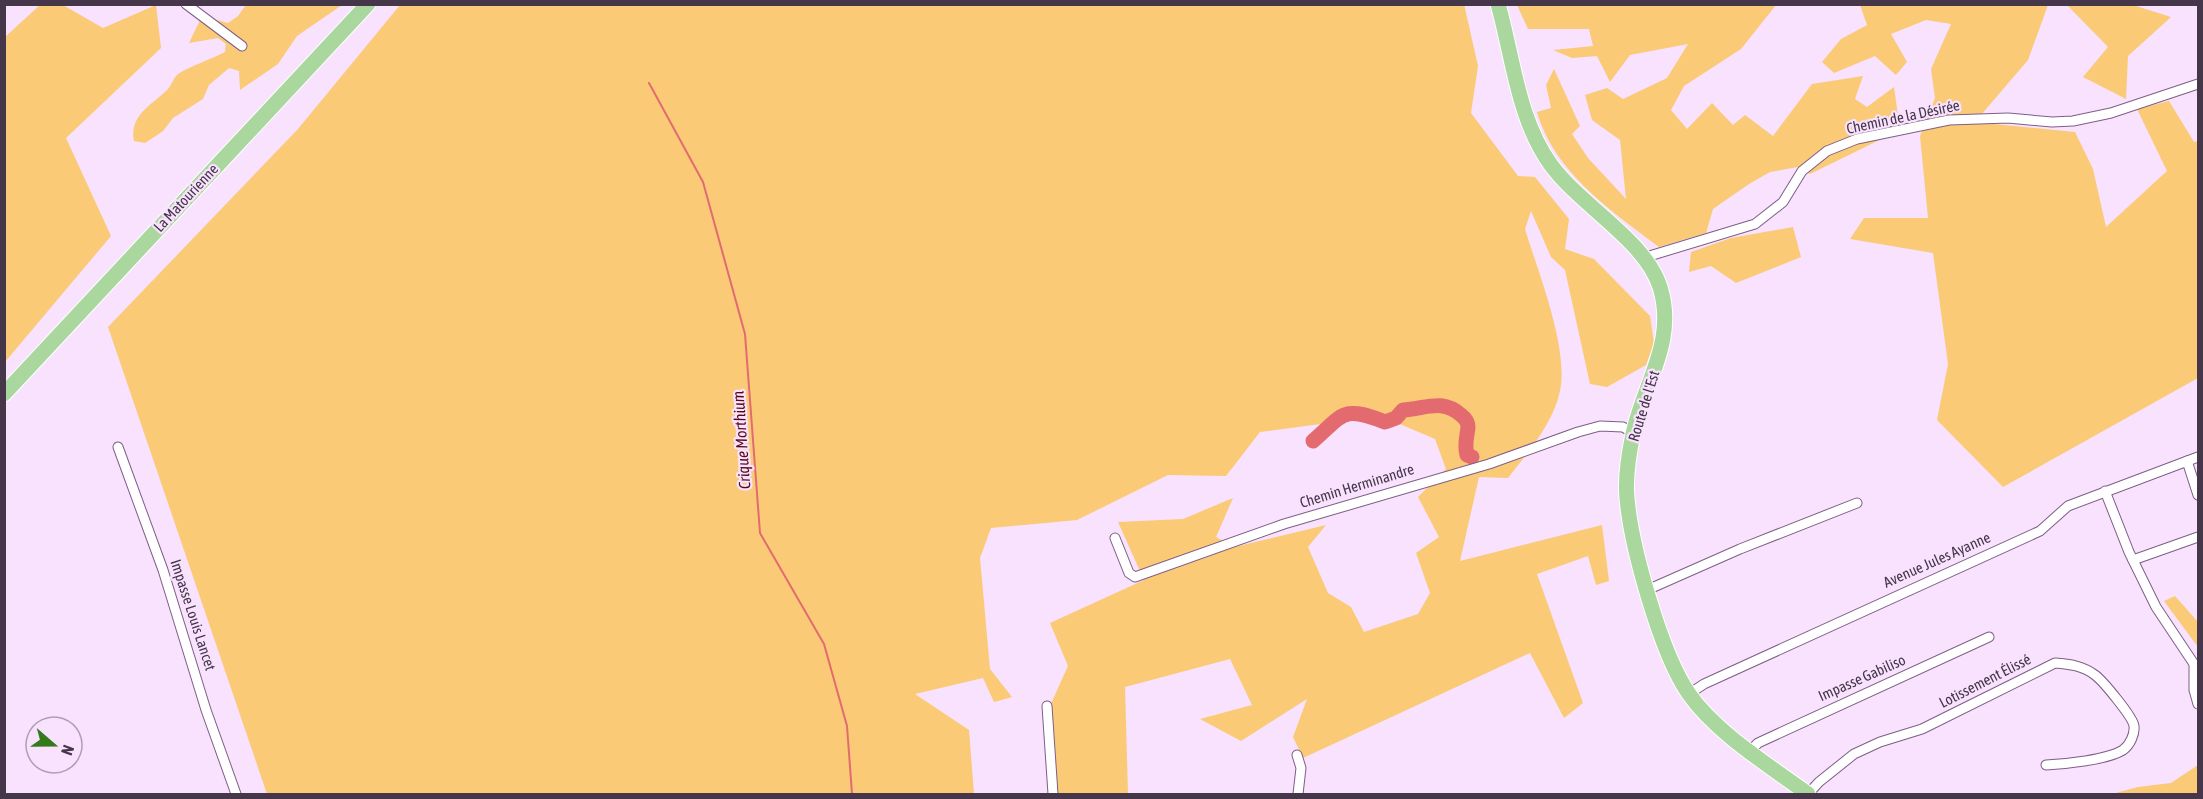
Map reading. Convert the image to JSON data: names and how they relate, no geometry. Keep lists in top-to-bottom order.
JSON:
{
  "streets": {
    "main road": ["La Matourienne", "Route de l'Est"],
    "street": [
      "Chemin de la Désirée",
      "Chemin Herminandre",
      "Avenue Jules Ayanne",
      "Impasse Louis Lancet",
      "Impasse Gabiliso",
      "Lotissement Élissé"
    ]
  },
  "crossings": [
    ["Chemin de la Désirée", "Route de l'Est"],
    ["Route de l'Est", "Chemin Herminandre"],
    ["Route de l'Est", "Avenue Jules Ayanne"],
    ["Route de l'Est", "Impasse Gabiliso"],
    ["Route de l'Est", "Lotissement Élissé"]
  ],
  "water": ["Crique Morthium"],
  "north": "right"
}
